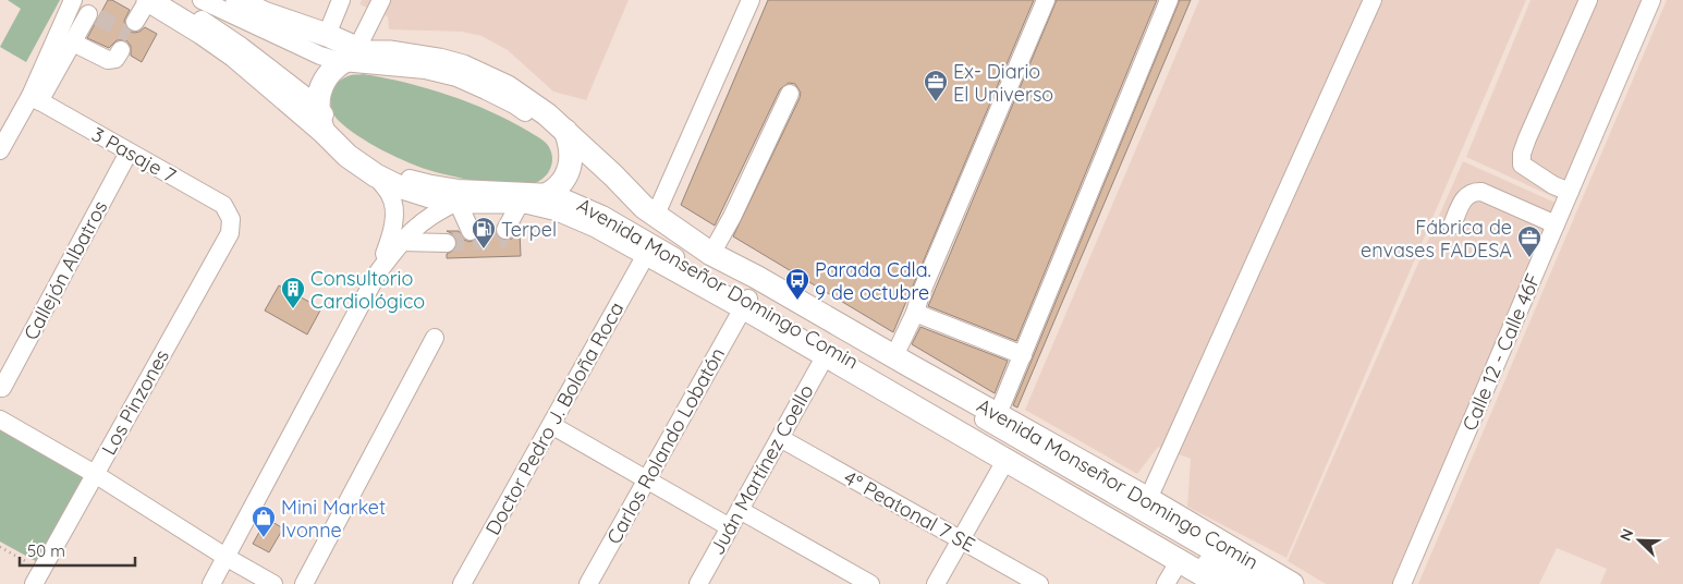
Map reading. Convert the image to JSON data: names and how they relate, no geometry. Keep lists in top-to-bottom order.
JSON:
{
  "streets": {
    "main road": ["Avenida Monseñor Domingo Comin"],
    "street": [
      "3 Pasaje 7",
      "Callejón Albatros",
      "Calle 12 - Calle 46F",
      "Los Pinzones",
      "Doctor Pedro J. Boloña Roca",
      "Carlos Rolando Lobatón",
      "Juán Martínez Coello",
      "4° Peatonal 7 SE"
    ]
  },
  "crossings": [
    ["3 Pasaje 7", "Callejón Albatros"],
    ["3 Pasaje 7", "Los Pinzones"],
    ["Avenida Monseñor Domingo Comin", "Doctor Pedro J. Boloña Roca"],
    ["Avenida Monseñor Domingo Comin", "Carlos Rolando Lobatón"],
    ["Avenida Monseñor Domingo Comin", "Juán Martínez Coello"],
    ["Juán Martínez Coello", "4° Peatonal 7 SE"]
  ],
  "places": {
    "office": ["Ex- Diario El Universo", "Fábrica de envases FADESA"],
    "fuel station": ["Terpel"],
    "bus stop": ["Parada Cdla. 9 de octubre"],
    "building": ["Consultorio Cardiológico"],
    "shop": ["Mini Market Ivonne"]
  },
  "scale_bar": "50 m",
  "north": "top left"
}
